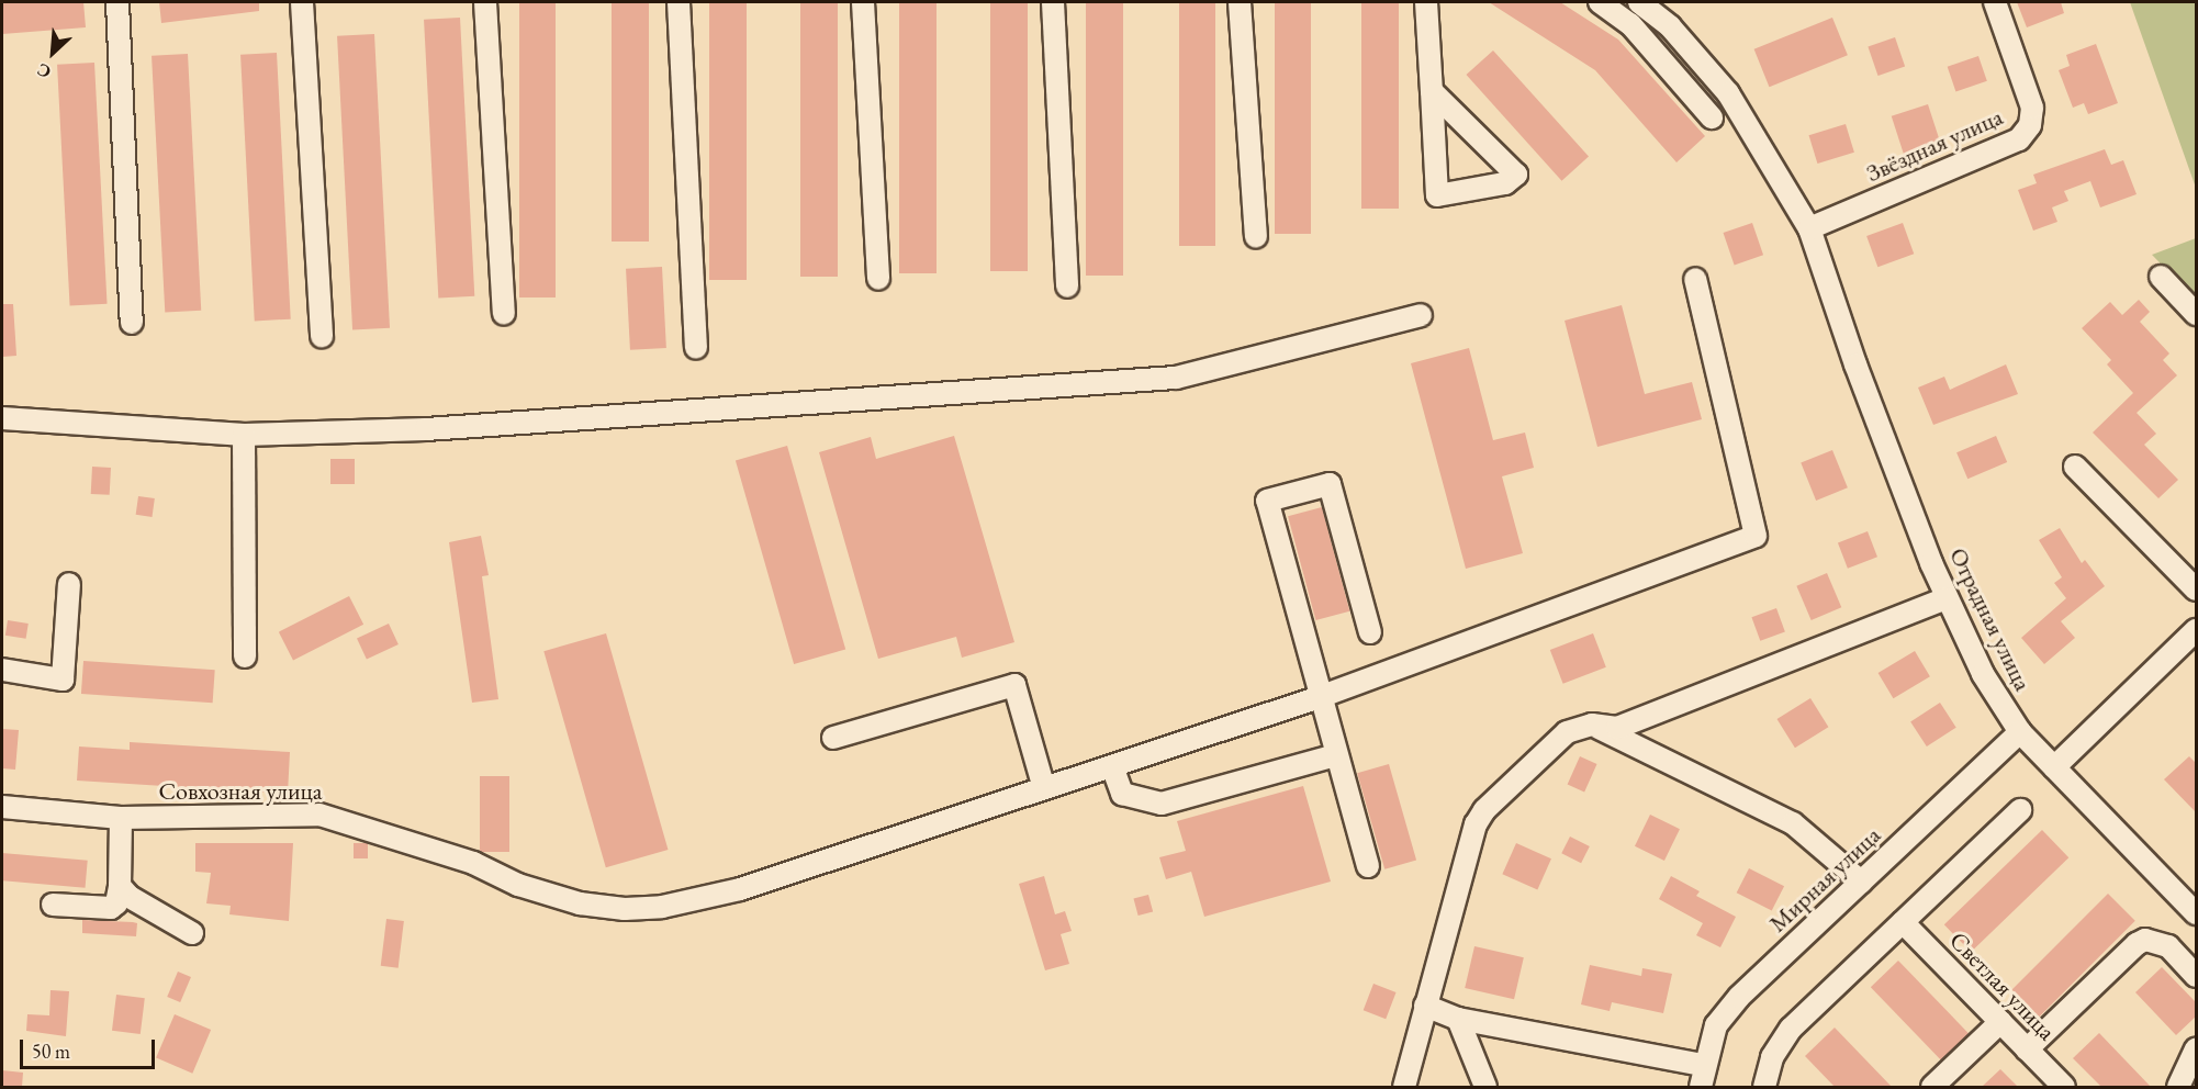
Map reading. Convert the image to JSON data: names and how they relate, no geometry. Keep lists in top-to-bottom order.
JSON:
{
  "streets": {
    "street": [
      "Звёздная улица",
      "Отрадная улица",
      "Совхозная улица",
      "Мирная улица",
      "Светлая улица"
    ]
  },
  "crossings": [
    ["Звёздная улица", "Отрадная улица"],
    ["Отрадная улица", "Мирная улица"]
  ],
  "scale_bar": "50 m",
  "north": "bottom left"
}
